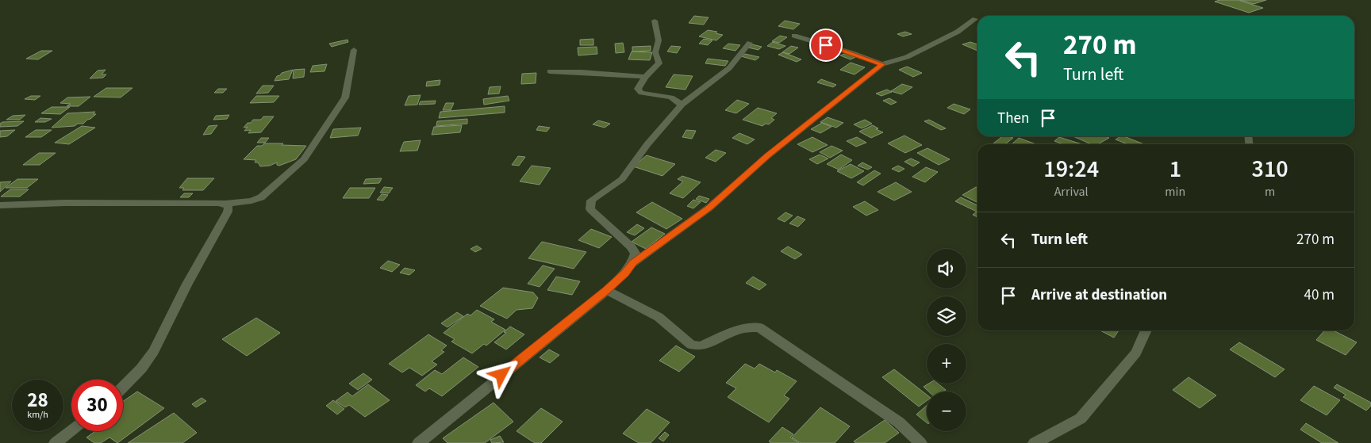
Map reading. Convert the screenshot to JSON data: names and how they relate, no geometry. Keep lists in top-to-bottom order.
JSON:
{
  "page": {
    "turn": ["270 m", "Turn left"],
    "then": "Then",
    "eta": [
      "19:24",
      "Arrival",
      "1",
      "min",
      "310",
      "m"
    ],
    "list": [
      {
        "name": "Turn left",
        "value": "270 m"
      },
      {
        "name": "Arrive at destination",
        "value": "40 m"
      }
    ],
    "map_buttons": ["+", "−"],
    "speed": "28 km/h",
    "limit": "30"
  }
}
